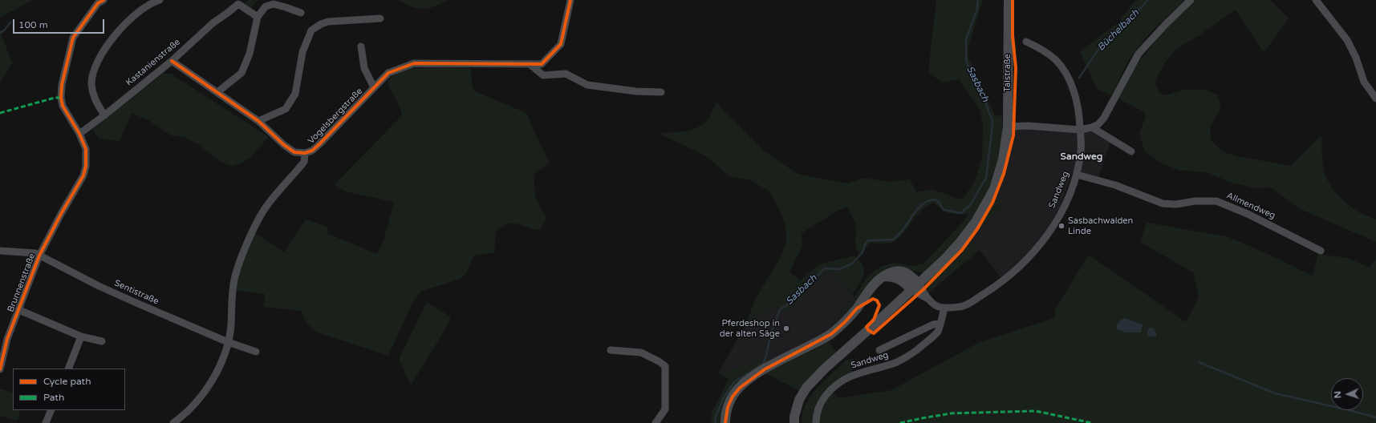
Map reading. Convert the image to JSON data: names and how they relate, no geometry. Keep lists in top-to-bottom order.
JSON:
{
  "streets": {
    "main road": ["Talstraße"],
    "street": [
      "Kastanienstraße",
      "Vogelsbergstraße",
      "Sandweg",
      "Allmendweg",
      "Brunnenstraße",
      "Sentistraße"
    ]
  },
  "crossings": [
    ["Kastanienstraße", "Vogelsbergstraße"],
    ["Kastanienstraße", "Brunnenstraße"],
    ["Sandweg", "Allmendweg"],
    ["Brunnenstraße", "Sentistraße"]
  ],
  "districts": ["Sandweg"],
  "water": ["Büchelbach", "Sasbach"],
  "places": ["Sasbachwalden Linde", "Pferdeshop in der alten Säge"],
  "legend": ["Cycle path", "Path"],
  "scale_bar": "100 m",
  "north": "left"
}
